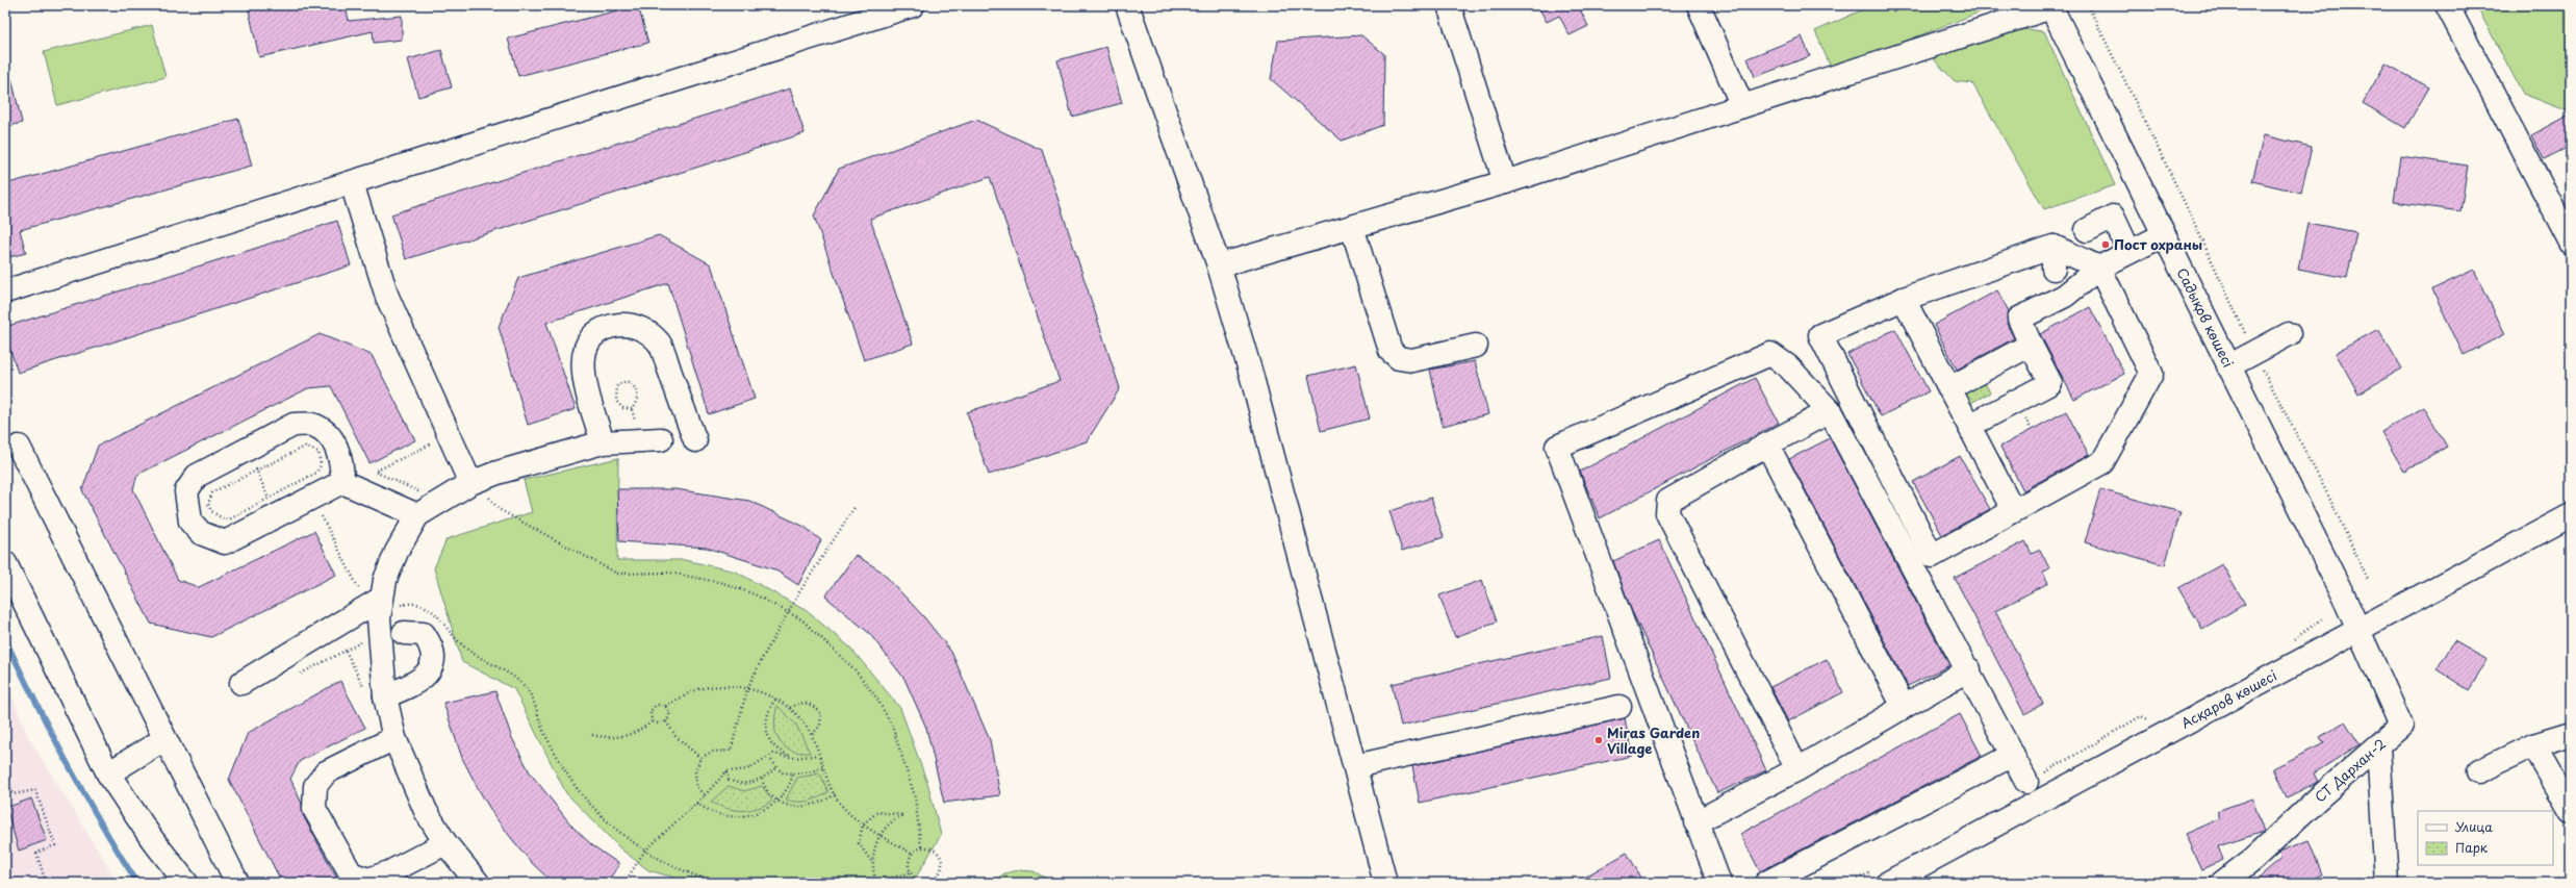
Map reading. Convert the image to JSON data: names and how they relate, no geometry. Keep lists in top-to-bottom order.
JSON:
{
  "streets": {
    "street": ["Садықов көшесі", "Асқаров көшесі", "СТ Дархан-2"]
  },
  "crossings": [
    ["Садықов көшесі", "Асқаров көшесі"],
    ["Садықов көшесі", "СТ Дархан-2"],
    ["Асқаров көшесі", "СТ Дархан-2"]
  ],
  "places": ["Пост охраны", "Miras Garden Village"],
  "legend": ["Улица", "Парк"]
}
